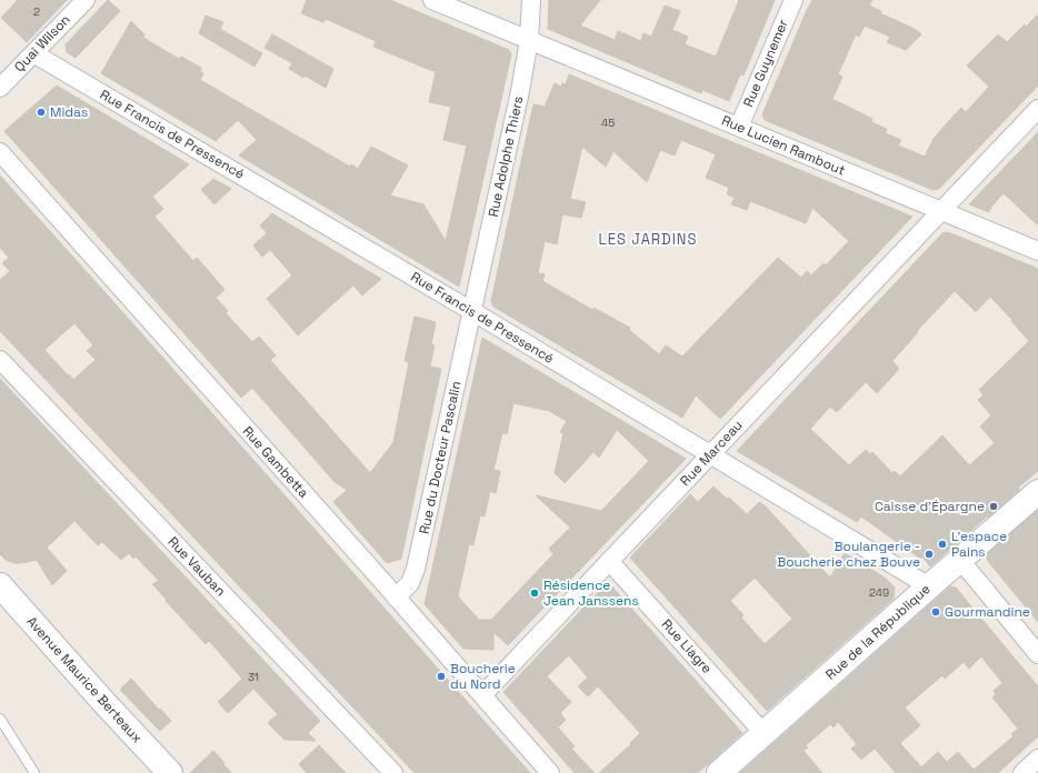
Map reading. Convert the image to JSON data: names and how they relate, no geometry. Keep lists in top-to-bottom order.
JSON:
{
  "streets": {
    "street": [
      "Quai Wilson",
      "Rue Guynemer",
      "Rue Francis de Pressencé",
      "Rue Lucien Rambout",
      "Rue Adolphe Thiers",
      "Rue Marceau",
      "Rue du Docteur Pascalin",
      "Rue Gambetta",
      "Rue Vauban",
      "Rue de la République",
      "Rue Liagre",
      "Avenue Maurice Berteaux"
    ]
  },
  "crossings": [
    ["Quai Wilson", "Rue Francis de Pressencé"],
    ["Rue Guynemer", "Rue Lucien Rambout"],
    ["Rue Francis de Pressencé", "Rue Adolphe Thiers"],
    ["Rue Francis de Pressencé", "Rue Marceau"],
    ["Rue Francis de Pressencé", "Rue du Docteur Pascalin"],
    ["Rue Francis de Pressencé", "Rue de la République"],
    ["Rue Lucien Rambout", "Rue Adolphe Thiers"],
    ["Rue Lucien Rambout", "Rue Marceau"],
    ["Rue Adolphe Thiers", "Rue du Docteur Pascalin"],
    ["Rue Marceau", "Rue Gambetta"],
    ["Rue Marceau", "Rue Liagre"],
    ["Rue du Docteur Pascalin", "Rue Gambetta"],
    ["Rue de la République", "Rue Liagre"]
  ],
  "districts": ["LES JARDINS"],
  "places": [
    "Midas",
    "Caisse d'Épargne",
    "L'espace Pains",
    "Boulangerie - Boucherie chez Bouve",
    "Résidence Jean Janssens",
    "Gourmandine",
    "Boucherie du Nord"
  ],
  "house_numbers": [
    "2",
    "45",
    "249",
    "31"
  ]
}
